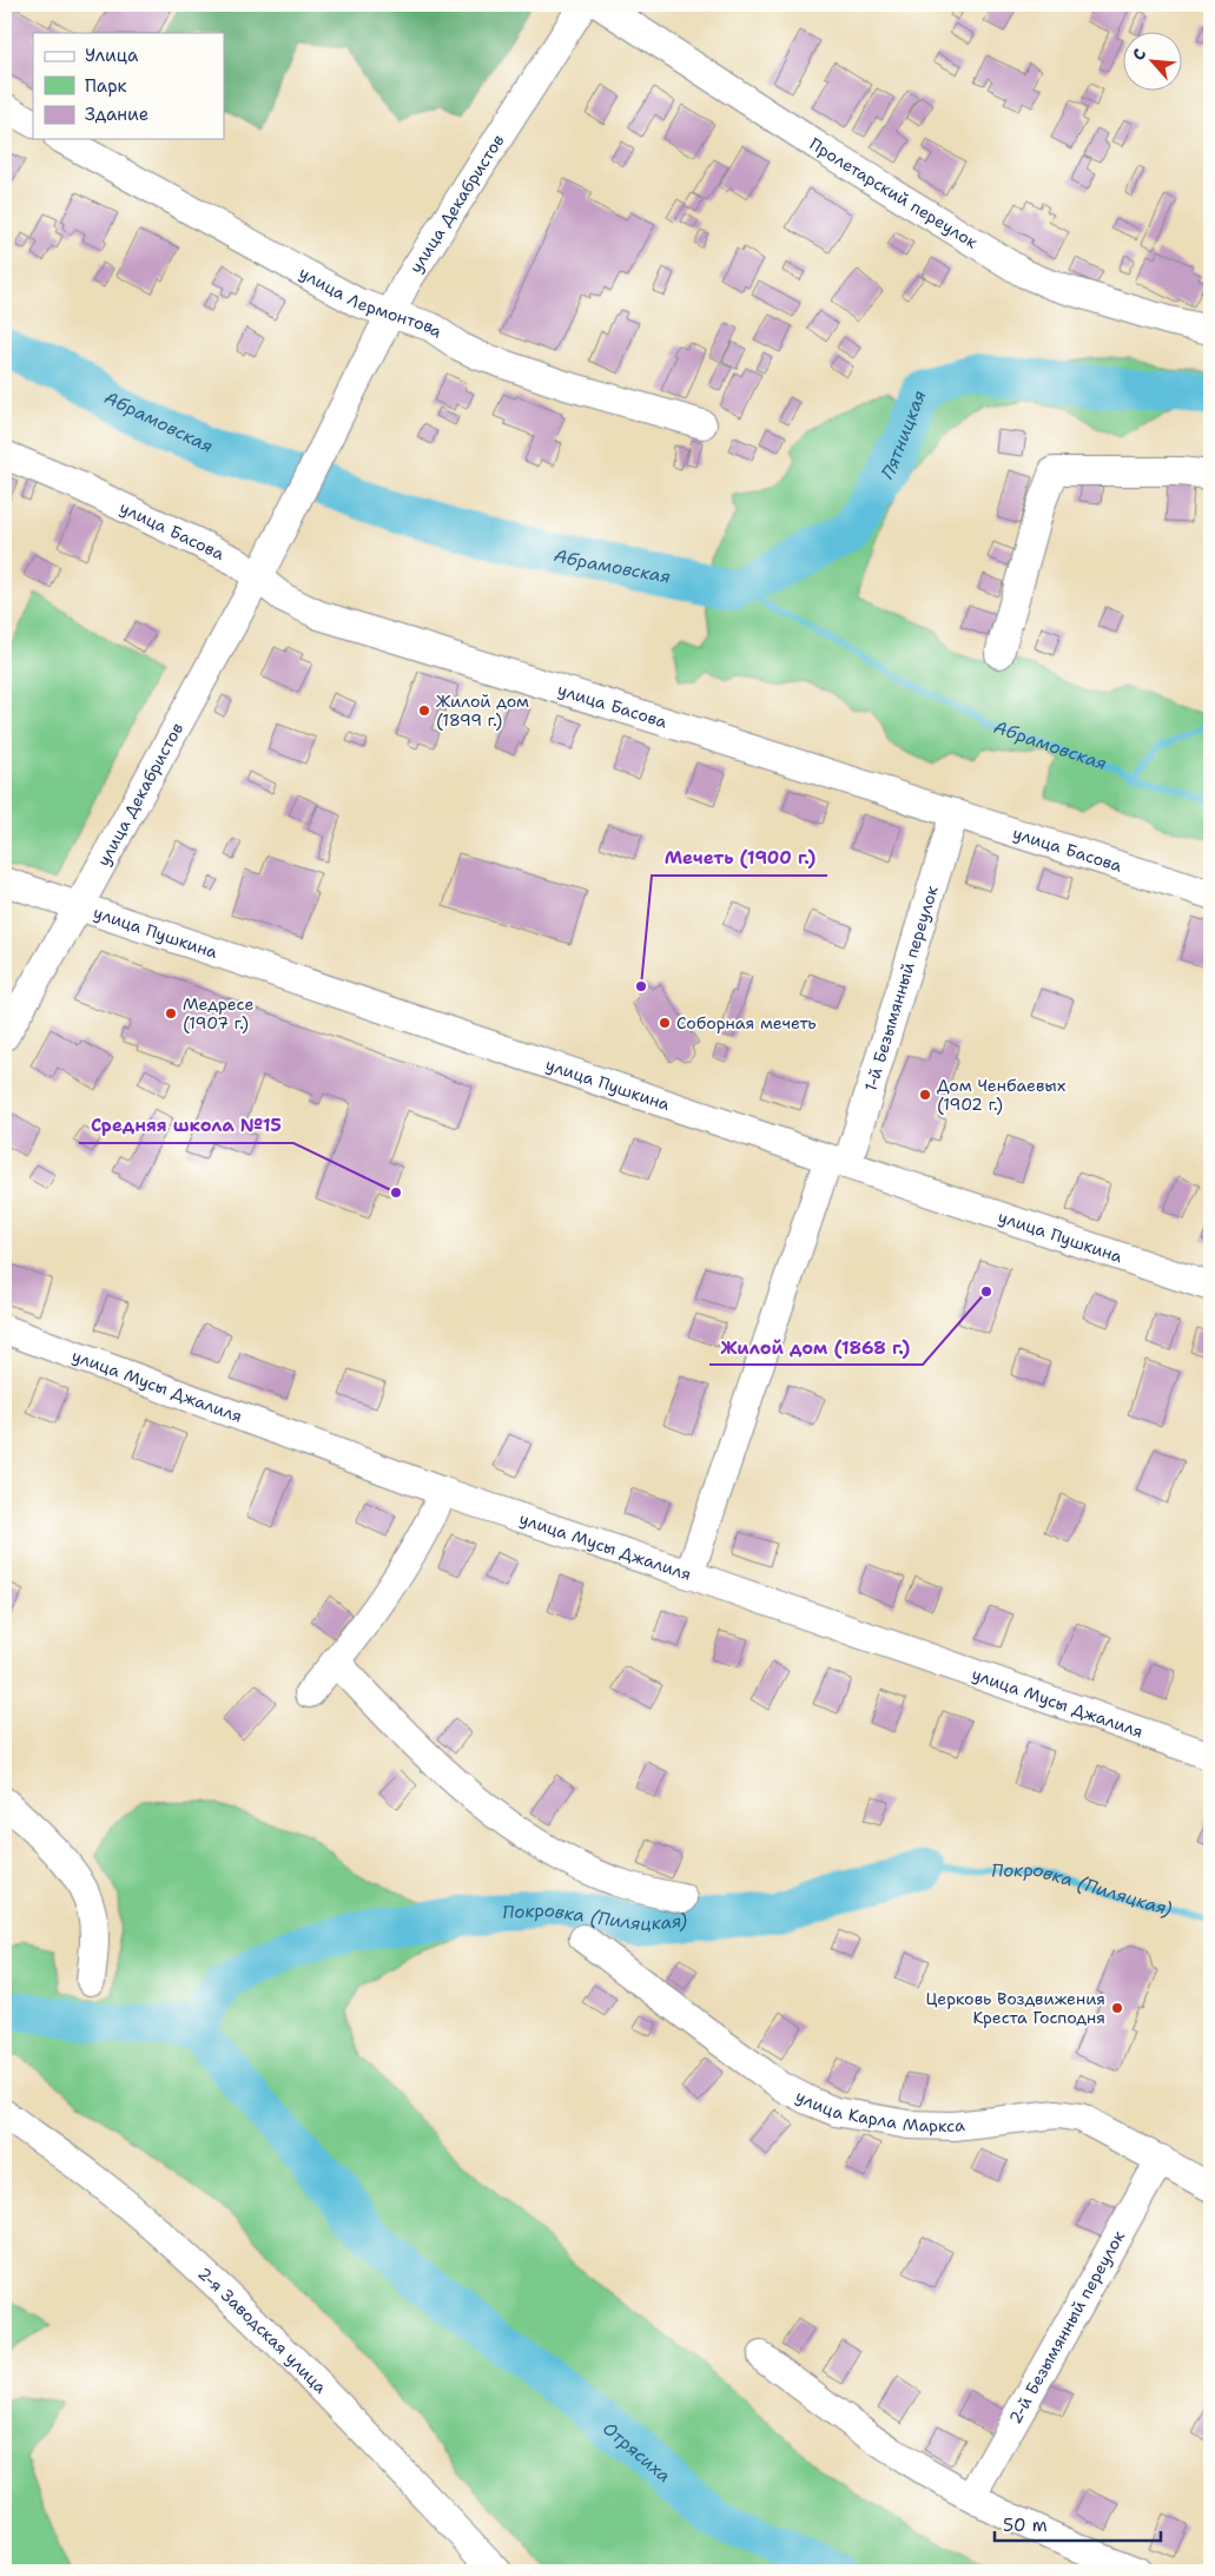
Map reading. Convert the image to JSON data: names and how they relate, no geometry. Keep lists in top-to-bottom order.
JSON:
{
  "streets": {
    "street": [
      "Пролетарский переулок",
      "улица Декабристов",
      "улица Лермонтова",
      "улица Басова",
      "улица Пушкина",
      "1-й Безымянный переулок",
      "улица Мусы Джалиля",
      "улица Карла Маркса",
      "2-й Безымянный переулок",
      "2-я Заводская улица"
    ]
  },
  "crossings": [
    ["улица Декабристов", "улица Лермонтова"],
    ["улица Декабристов", "улица Басова"],
    ["улица Декабристов", "улица Пушкина"],
    ["улица Басова", "1-й Безымянный переулок"],
    ["улица Пушкина", "1-й Безымянный переулок"],
    ["1-й Безымянный переулок", "улица Мусы Джалиля"],
    ["улица Карла Маркса", "2-й Безымянный переулок"]
  ],
  "water": [
    "Абрамовская",
    "Пятницкая",
    "Покровка (Пиляцкая)",
    "Отрясиха"
  ],
  "places": [
    "Жилой дом (1899 г.)",
    "Мечеть (1900 г.)",
    "Медресе (1907 г.)",
    "Соборная мечеть",
    "Дом Ченбаевых (1902 г.)",
    "Средняя школа №15",
    "Жилой дом (1868 г.)",
    "Церковь Воздвижения Креста Господня"
  ],
  "legend": ["Улица", "Парк", "Здание"],
  "scale_bar": "50 m",
  "north": "top left"
}
